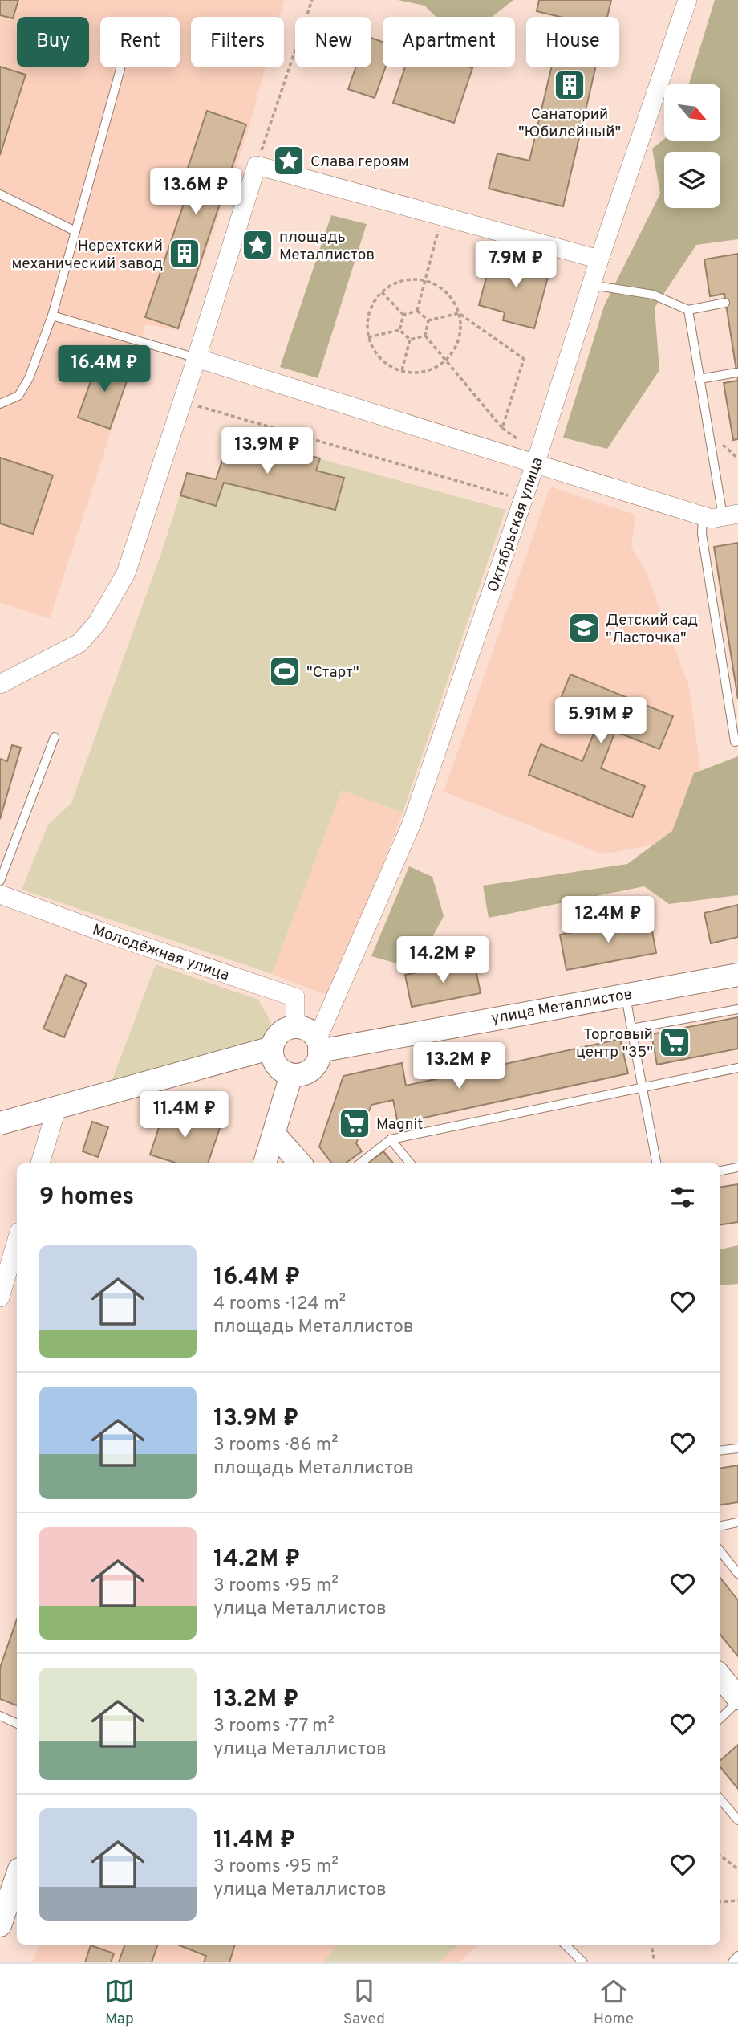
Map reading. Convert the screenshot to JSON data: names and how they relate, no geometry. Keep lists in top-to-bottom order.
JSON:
{
  "streets": {
    "street": ["Октябрьская улица", "Молодёжная улица", "улица Металлистов"]
  },
  "crossings": [
    ["Октябрьская улица", "Молодёжная улица"],
    ["Октябрьская улица", "улица Металлистов"],
    ["Молодёжная улица", "улица Металлистов"]
  ],
  "places": {
    "building": ["Санаторий \"Юбилейный\"", "Нерехтский механический завод"],
    "place": ["Слава героям", "площадь Металлистов"],
    "school or university": ["Детский сад \"Ласточка\""],
    "sports": ["\"Старт\""],
    "supermarket": ["Торговый центр \"35\"", "Magnit"]
  },
  "north": "bottom right",
  "page": {
    "chip": [
      "Buy",
      "Rent",
      "Filters",
      "New",
      "Apartment",
      "House"
    ],
    "price": [
      "13.6M ₽",
      "7.9M ₽",
      "16.4M ₽",
      "13.9M ₽",
      "5.91M ₽",
      "12.4M ₽",
      "14.2M ₽",
      "13.2M ₽",
      "11.4M ₽"
    ],
    "heading": "9 homes",
    "list": [
      {
        "name": "16.4M ₽",
        "note": "4 rooms · 124 m² · площадь Металлистов"
      },
      {
        "name": "13.9M ₽",
        "note": "3 rooms · 86 m² · площадь Металлистов"
      },
      {
        "name": "14.2M ₽",
        "note": "3 rooms · 95 m² · улица Металлистов"
      },
      {
        "name": "13.2M ₽",
        "note": "3 rooms · 77 m² · улица Металлистов"
      },
      {
        "name": "11.4M ₽",
        "note": "3 rooms · 95 m² · улица Металлистов"
      }
    ],
    "tabs": ["Map", "Saved", "Home"]
  }
}
